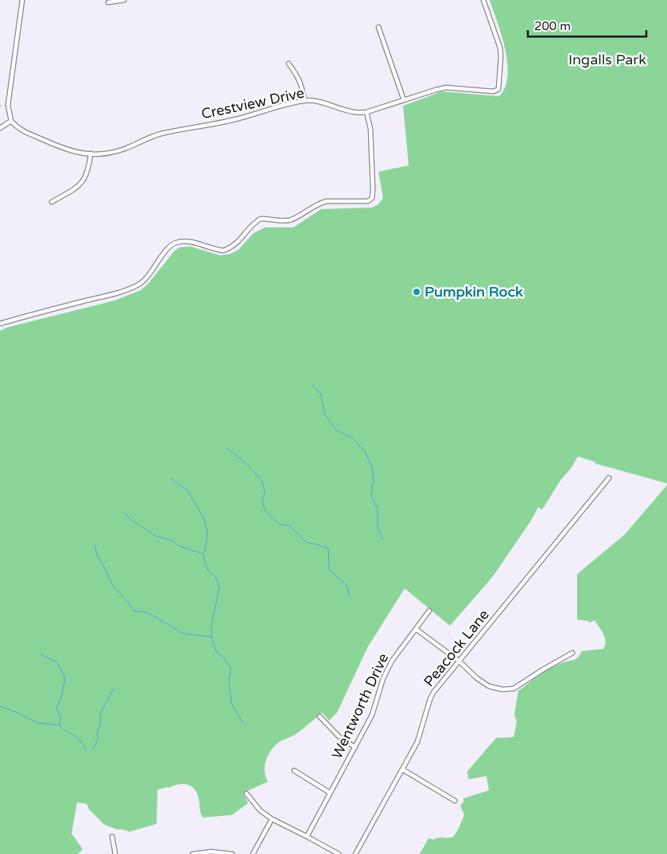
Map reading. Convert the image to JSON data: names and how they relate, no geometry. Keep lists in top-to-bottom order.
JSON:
{
  "streets": {
    "street": ["Crestview Drive", "Peacock Lane", "Wentworth Drive"]
  },
  "parks": ["Ingalls Park"],
  "places": ["Pumpkin Rock"],
  "scale_bar": "200 m"
}
